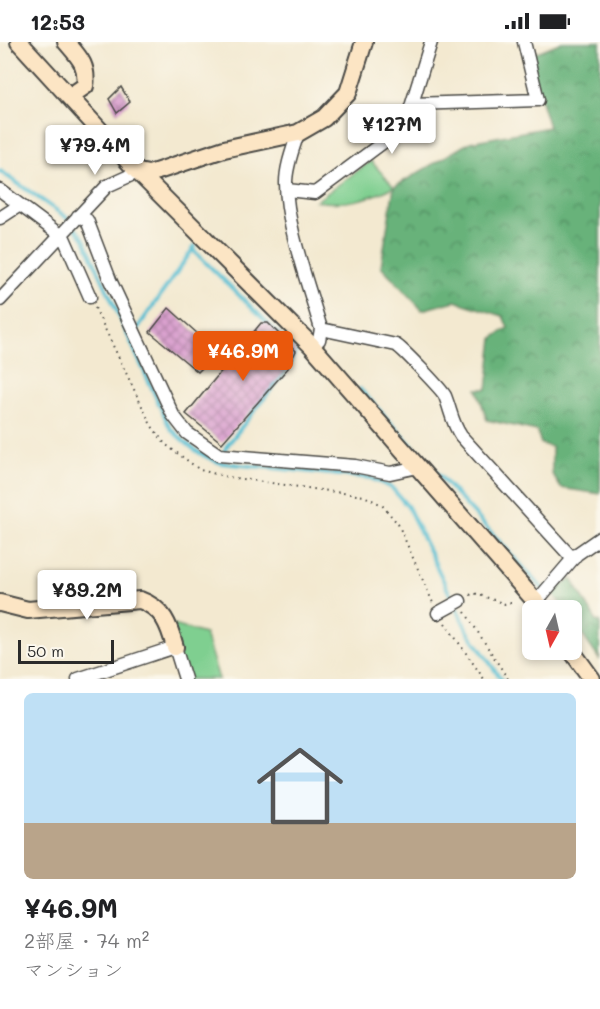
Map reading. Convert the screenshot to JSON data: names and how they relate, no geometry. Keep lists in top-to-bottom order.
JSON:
{
  "scale_bar": "50 m",
  "north": "bottom",
  "page": {
    "status": "12:53",
    "price": [
      "¥127M",
      "¥79.4M",
      "¥46.9M",
      "¥89.2M"
    ],
    "scale": "50 m",
    "list": [
      {
        "name": "¥46.9M",
        "note": "2部屋 · 74 m² · マンション"
      }
    ]
  }
}
